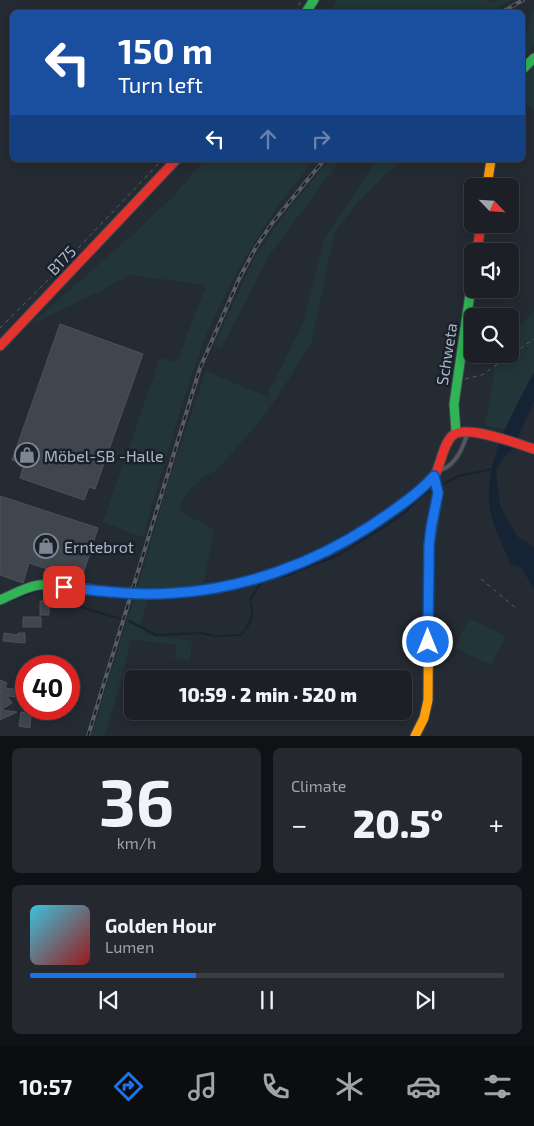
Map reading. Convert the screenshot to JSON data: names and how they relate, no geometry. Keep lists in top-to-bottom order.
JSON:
{
  "streets": {
    "street": ["B175", "Schweta"]
  },
  "places": {
    "shop": ["Möbel-SB -Halle", "Erntebrot"]
  },
  "north": "bottom right",
  "page": {
    "turn": ["150 m", "Turn left"],
    "limit": "40",
    "trip": "10:59 · 2 min · 520 m",
    "tile": [
      ["36", "km/h"],
      "Climate"
    ],
    "heat": ["−", "20.5°", "+"],
    "song": ["Golden Hour", "Lumen"],
    "tabs": "10:57"
  }
}
